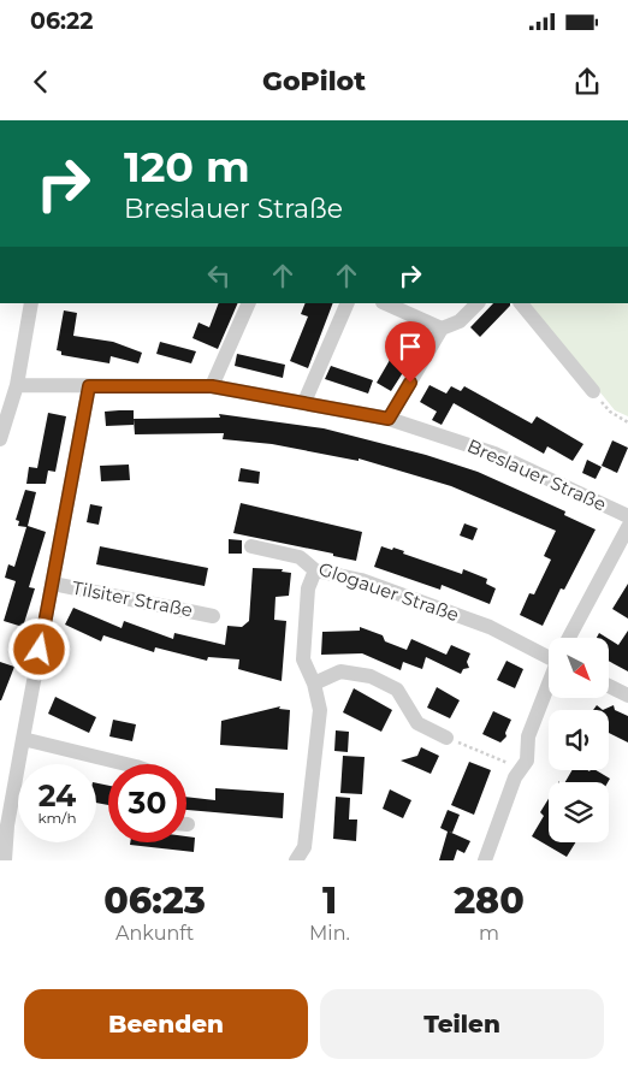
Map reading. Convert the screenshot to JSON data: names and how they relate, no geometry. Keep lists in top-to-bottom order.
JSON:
{
  "streets": {
    "street": ["Breslauer Straße", "Glogauer Straße", "Tilsiter Straße"]
  },
  "north": "bottom right",
  "page": {
    "status": "06:22",
    "header": "GoPilot",
    "turn": ["120 m", "Breslauer Straße"],
    "speed": "24 km/h",
    "limit": "30",
    "eta": [
      "06:23",
      "Ankunft",
      "1",
      "Min.",
      "280",
      "m"
    ],
    "buttons": ["Beenden", "Teilen"]
  }
}
